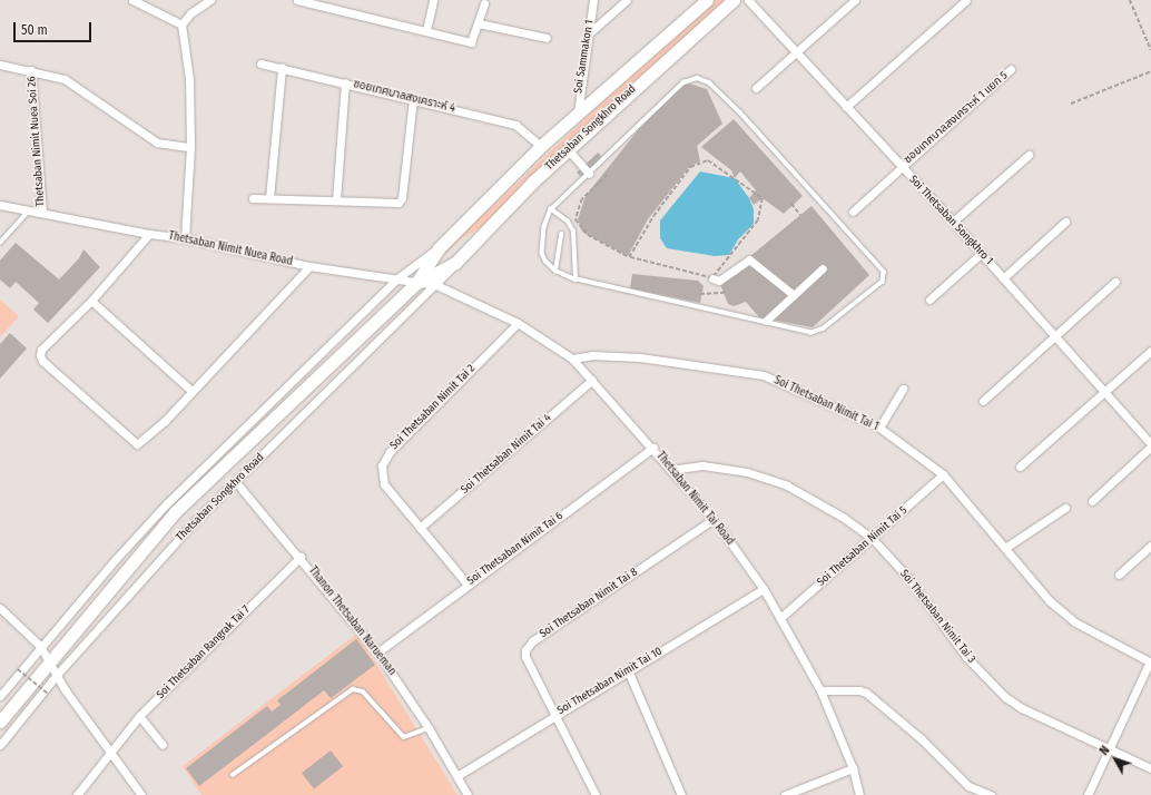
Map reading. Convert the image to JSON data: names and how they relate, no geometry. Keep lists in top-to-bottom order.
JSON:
{
  "streets": {
    "street": [
      "Soi Sammakon 1",
      "ซอยเทศบาลสงเคราะห์ 4",
      "ซอยเทศบาลสงเคราะห์ 1 แยก 5",
      "Thetsaban Songkhro Road",
      "Thetsaban Nimit Nuea Soi 26",
      "Soi Thetsaban Songkhro 1",
      "Thetsaban Nimit Nuea Road",
      "Soi Thetsaban Nimit Tai 1",
      "Soi Thetsaban Nimit Tai 2",
      "Soi Thetsaban Nimit Tai 4",
      "Thetsaban Nimit Tai Road",
      "Soi Thetsaban Nimit Tai 5",
      "Soi Thetsaban Nimit Tai 6",
      "Soi Thetsaban Nimit Tai 8",
      "Soi Thetsaban Nimit Tai 3",
      "Thanon Thetsaban Narueman",
      "Soi Thetsaban Rangrak Tai 7",
      "Soi Thetsaban Nimit Tai 10"
    ]
  },
  "crossings": [
    ["Soi Sammakon 1", "Thetsaban Songkhro Road"],
    ["ซอยเทศบาลสงเคราะห์ 4", "Thetsaban Songkhro Road"],
    ["ซอยเทศบาลสงเคราะห์ 1 แยก 5", "Soi Thetsaban Songkhro 1"],
    ["Thetsaban Songkhro Road", "Thetsaban Nimit Nuea Road"],
    ["Thetsaban Songkhro Road", "Thetsaban Nimit Tai Road"],
    ["Thetsaban Songkhro Road", "Thanon Thetsaban Narueman"],
    ["Thetsaban Nimit Nuea Soi 26", "Thetsaban Nimit Nuea Road"],
    ["Thetsaban Nimit Nuea Road", "Thetsaban Nimit Tai Road"],
    ["Soi Thetsaban Nimit Tai 1", "Thetsaban Nimit Tai Road"],
    ["Soi Thetsaban Nimit Tai 1", "Soi Thetsaban Nimit Tai 5"],
    ["Soi Thetsaban Nimit Tai 2", "Soi Thetsaban Nimit Tai 4"],
    ["Soi Thetsaban Nimit Tai 2", "Thetsaban Nimit Tai Road"],
    ["Soi Thetsaban Nimit Tai 2", "Soi Thetsaban Nimit Tai 6"],
    ["Soi Thetsaban Nimit Tai 4", "Thetsaban Nimit Tai Road"],
    ["Thetsaban Nimit Tai Road", "Soi Thetsaban Nimit Tai 5"],
    ["Thetsaban Nimit Tai Road", "Soi Thetsaban Nimit Tai 6"],
    ["Thetsaban Nimit Tai Road", "Soi Thetsaban Nimit Tai 8"],
    ["Thetsaban Nimit Tai Road", "Soi Thetsaban Nimit Tai 3"],
    ["Thetsaban Nimit Tai Road", "Soi Thetsaban Nimit Tai 10"],
    ["Soi Thetsaban Nimit Tai 5", "Soi Thetsaban Nimit Tai 3"],
    ["Soi Thetsaban Nimit Tai 6", "Thanon Thetsaban Narueman"],
    ["Soi Thetsaban Nimit Tai 8", "Soi Thetsaban Nimit Tai 10"],
    ["Thanon Thetsaban Narueman", "Soi Thetsaban Rangrak Tai 7"],
    ["Thanon Thetsaban Narueman", "Soi Thetsaban Nimit Tai 10"]
  ],
  "scale_bar": "50 m",
  "north": "top left"
}
